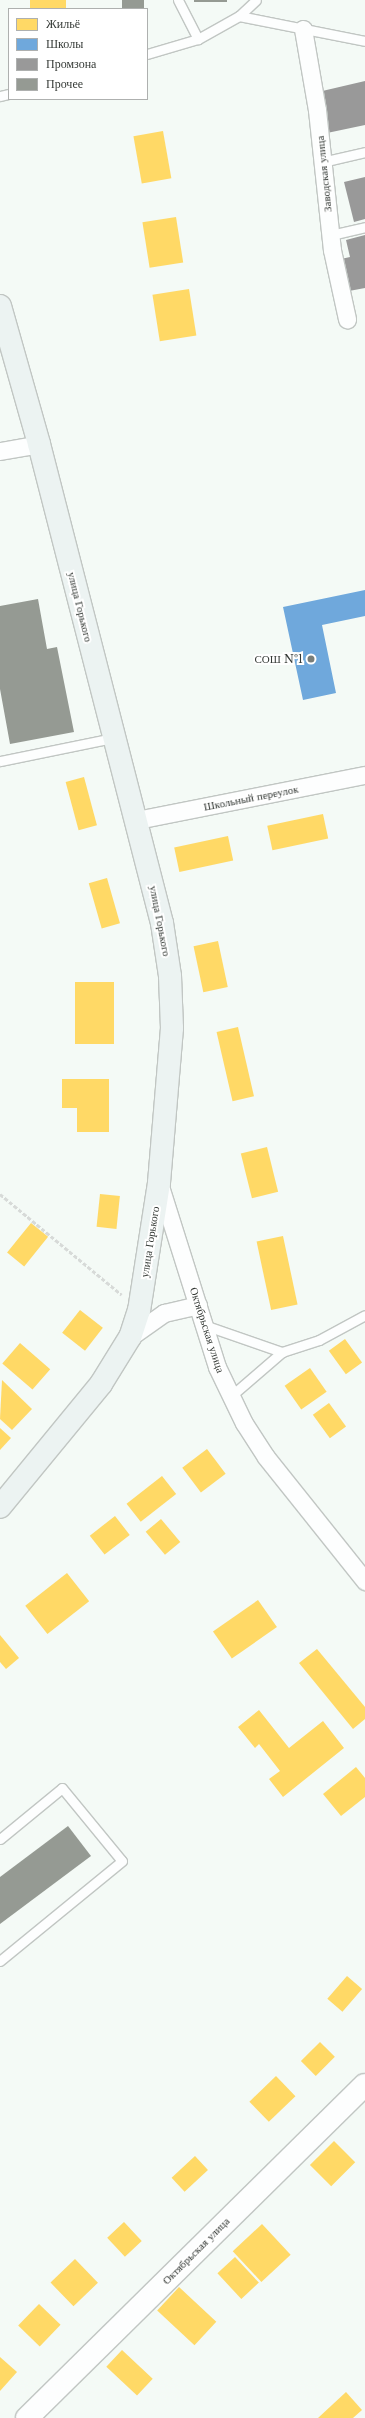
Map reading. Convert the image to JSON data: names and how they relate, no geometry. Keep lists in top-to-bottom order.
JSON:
{
  "streets": {
    "main road": ["улица Горького"],
    "street": ["Заводская улица", "Школьный переулок", "Октябрьская улица"]
  },
  "crossings": [
    ["улица Горького", "Школьный переулок"],
    ["улица Горького", "Октябрьская улица"]
  ],
  "places": ["СОШ №1"],
  "legend": [
    "Жильё",
    "Школы",
    "Промзона",
    "Прочее"
  ]
}
